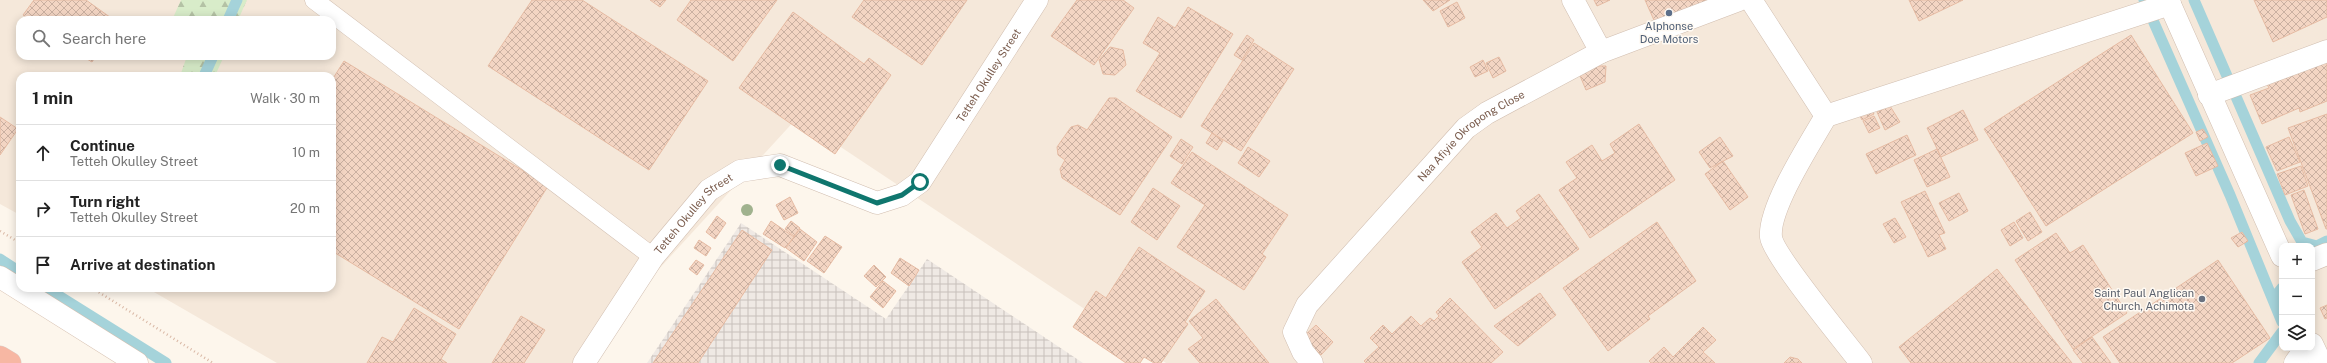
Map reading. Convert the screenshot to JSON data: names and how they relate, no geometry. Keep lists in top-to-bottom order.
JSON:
{
  "streets": {
    "street": ["Tetteh Okulley Street", "Naa Afiyie Okropong Close"]
  },
  "places": ["Alphonse Doe Motors", "Saint Paul Anglican Church, Achimota"],
  "page": {
    "search": "Search here",
    "heading": ["1 min", "Walk · 30 m"],
    "list": [
      ["Continue", "Tetteh Okulley Street", "10 m"],
      ["Turn right", "Tetteh Okulley Street", "20 m"],
      "Arrive at destination"
    ],
    "map_buttons": ["+", "−"]
  }
}
